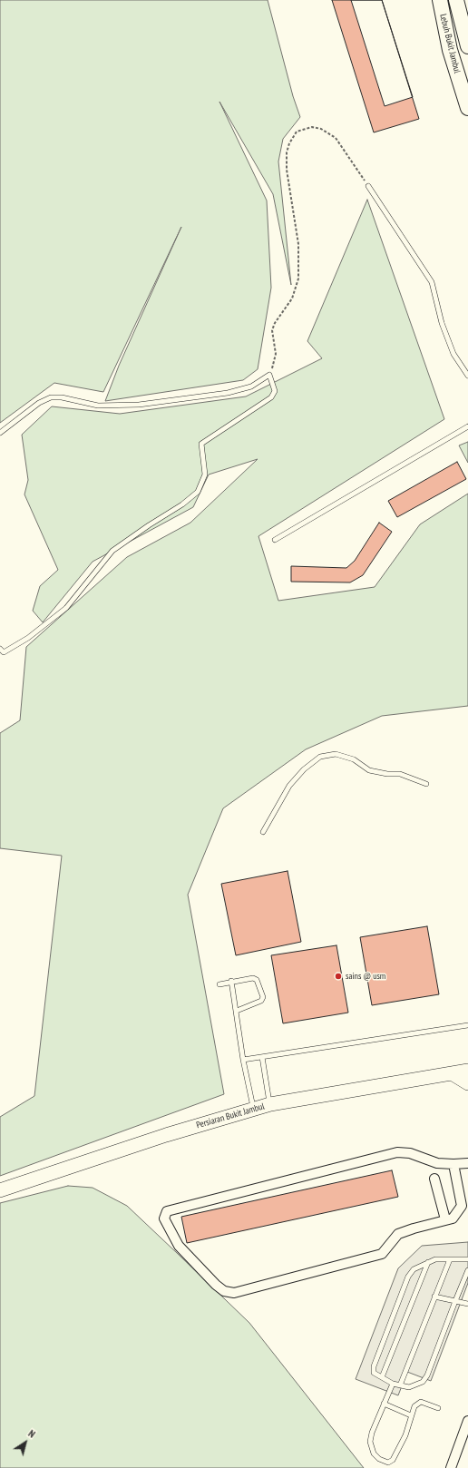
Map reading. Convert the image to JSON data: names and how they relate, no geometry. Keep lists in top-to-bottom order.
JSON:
{
  "streets": {
    "main road": ["Lebuh Bukit Jambul"],
    "street": ["Persiaran Bukit Jambul"]
  },
  "places": ["sains @ usm"],
  "north": "top right"
}
